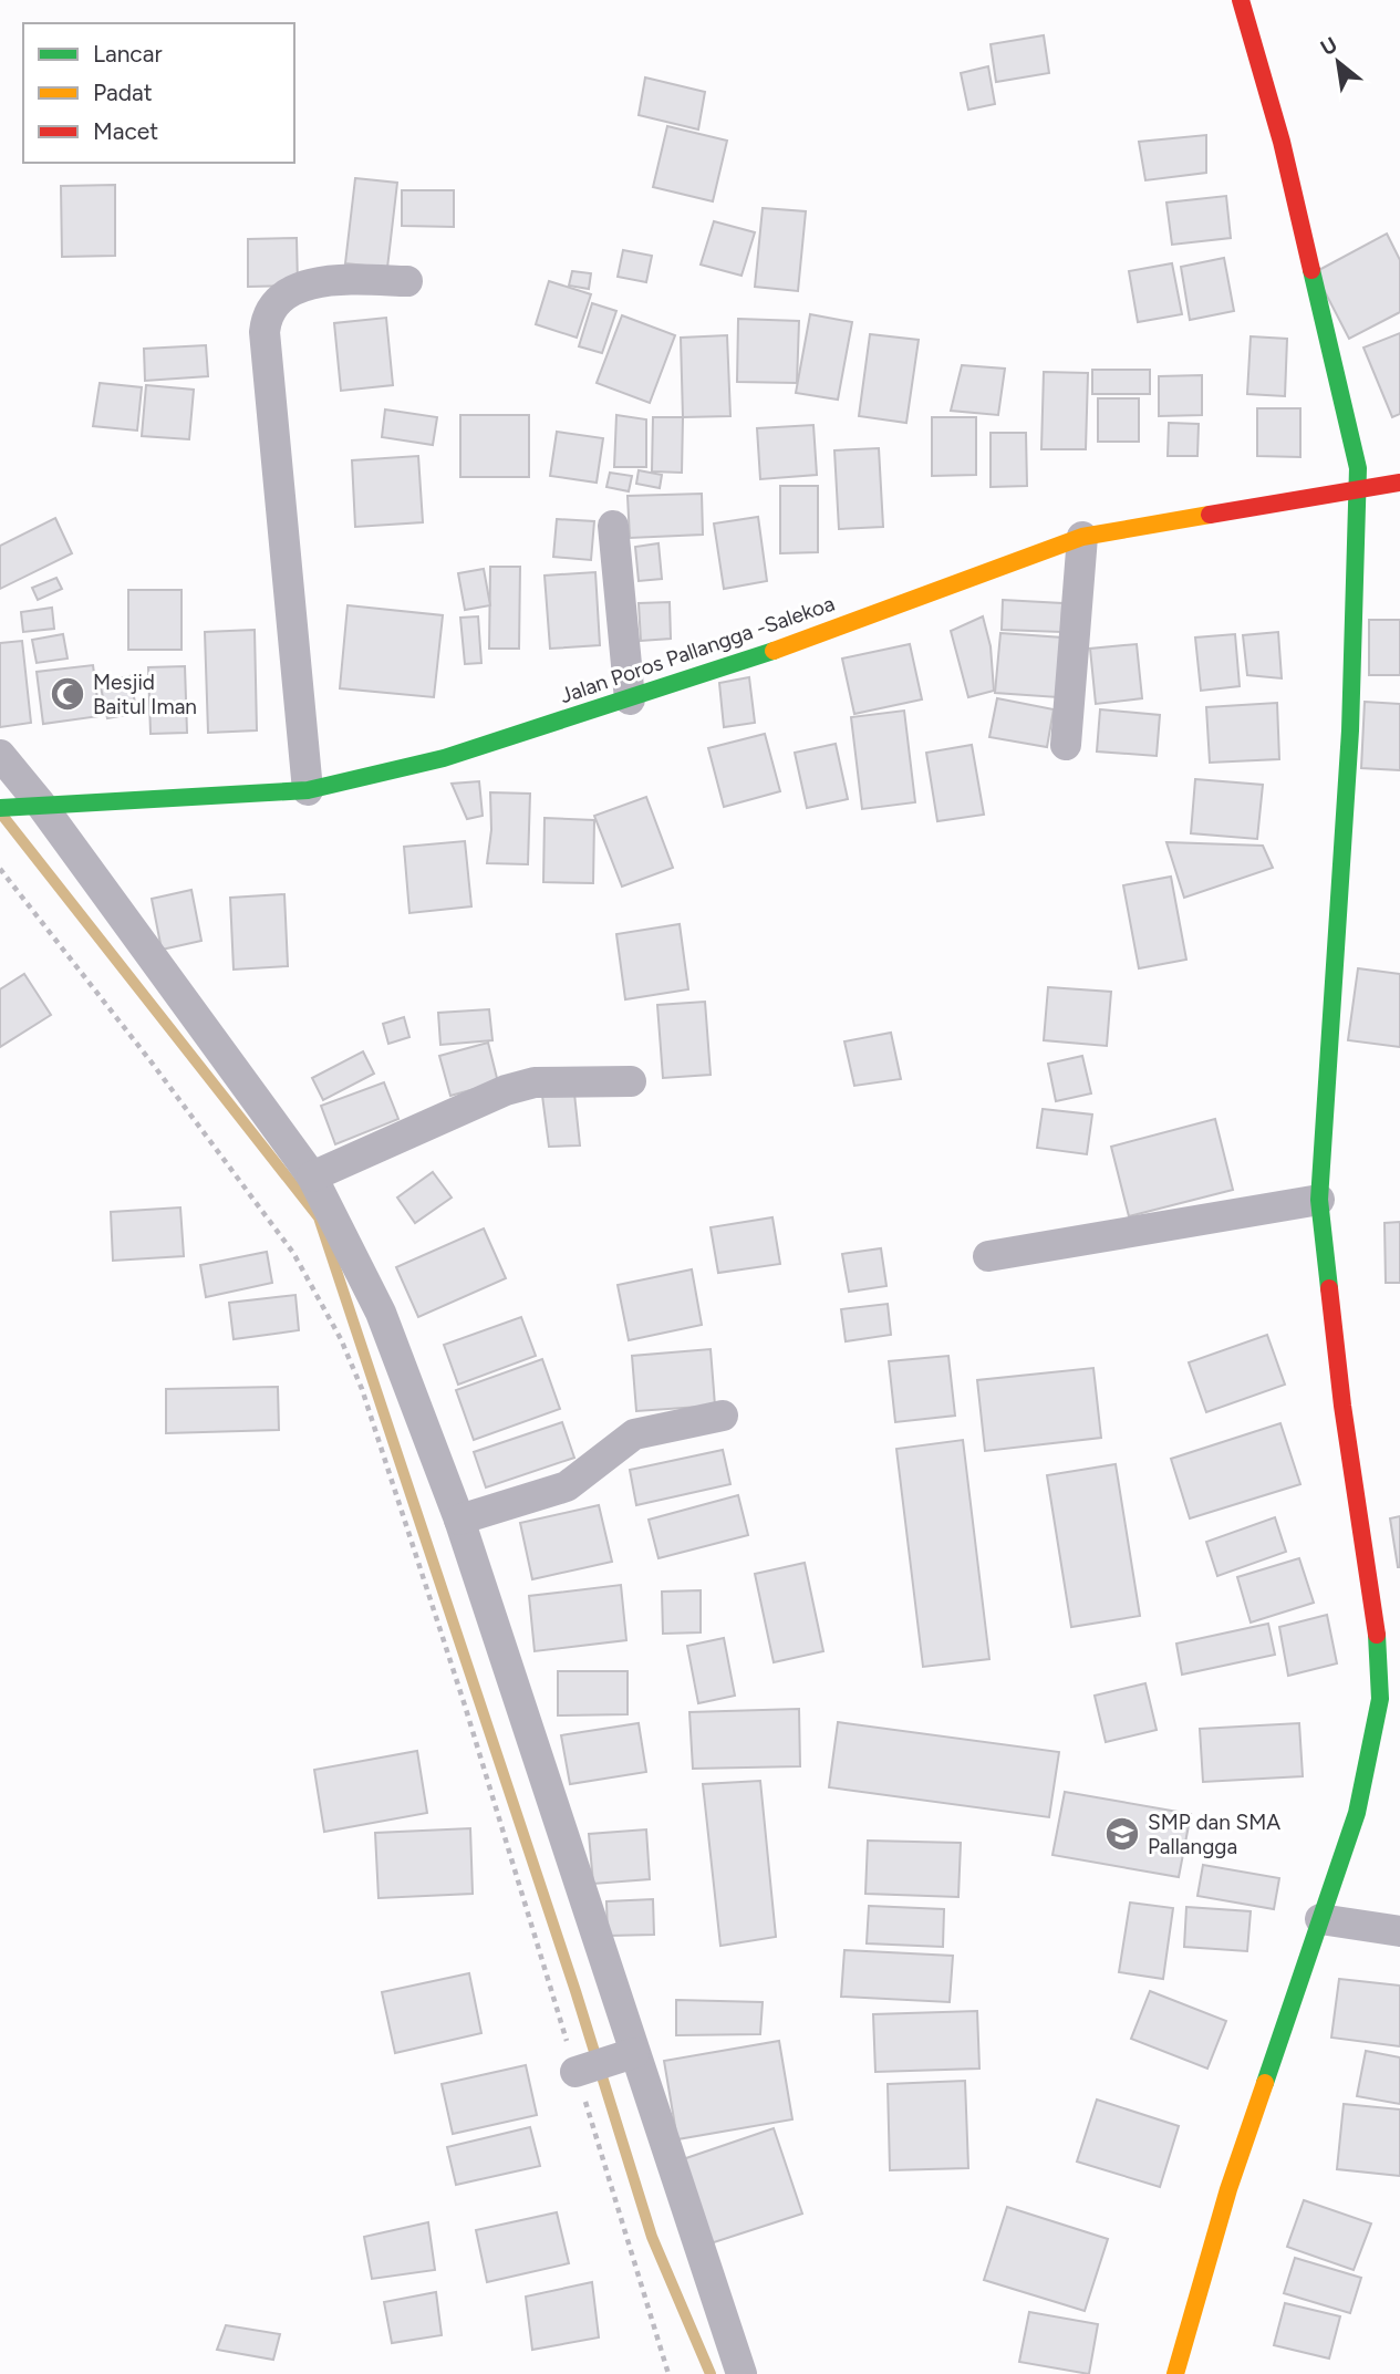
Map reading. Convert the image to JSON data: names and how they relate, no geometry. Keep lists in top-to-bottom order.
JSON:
{
  "streets": {
    "street": ["Jalan Poros Pallangga -Salekoa"]
  },
  "places": {
    "mosque": ["Mesjid Baitul Iman"],
    "school or university": ["SMP dan SMA Pallangga"]
  },
  "legend": ["Lancar", "Padat", "Macet"],
  "north": "top left"
}
